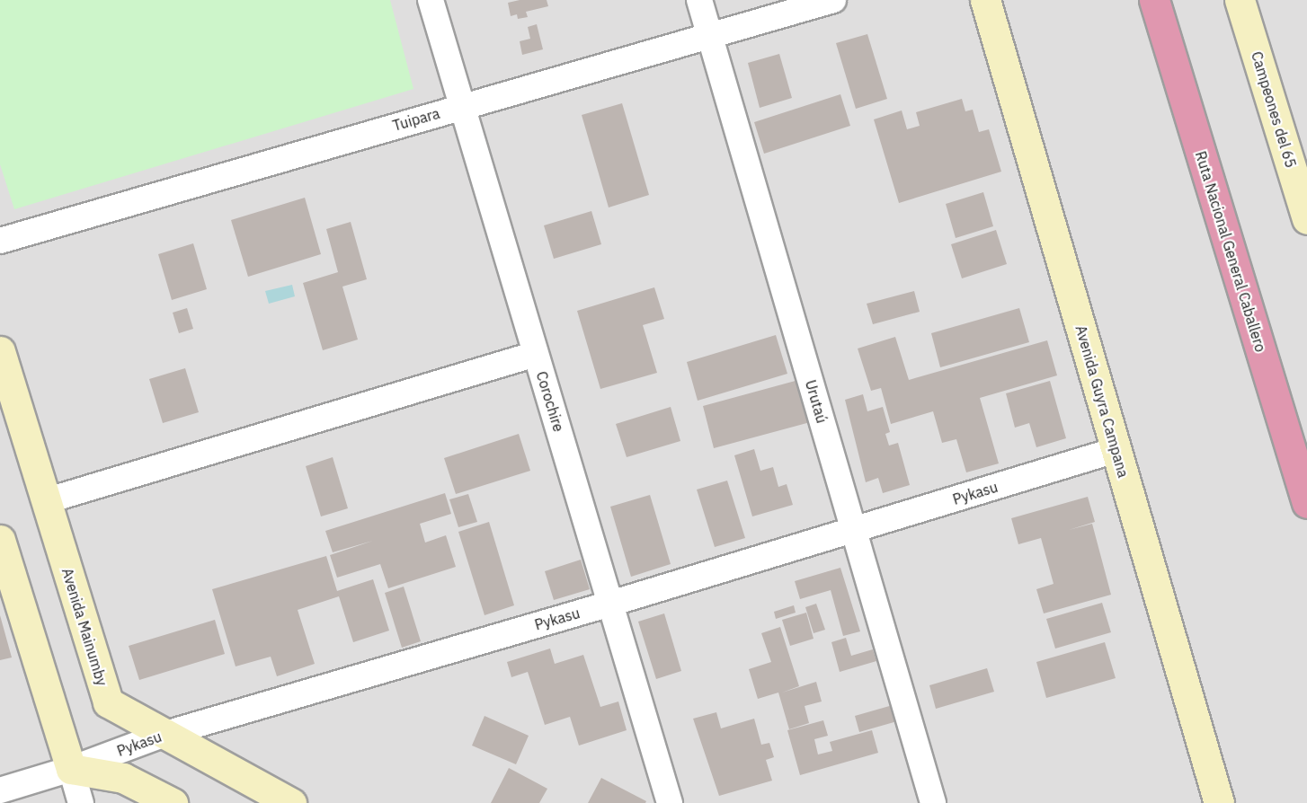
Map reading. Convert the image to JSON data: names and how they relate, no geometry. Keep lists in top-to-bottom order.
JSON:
{
  "streets": {
    "highway": ["Ruta Nacional General Caballero"],
    "street": [
      "Campeones del 65",
      "Tuipara",
      "Corochire",
      "Urutaú",
      "Avenida Guyra Campana",
      "Pykasu",
      "Avenida Mainumby"
    ]
  },
  "crossings": [
    ["Tuipara", "Corochire"],
    ["Tuipara", "Urutaú"],
    ["Corochire", "Pykasu"],
    ["Urutaú", "Pykasu"],
    ["Avenida Guyra Campana", "Pykasu"],
    ["Pykasu", "Avenida Mainumby"]
  ]
}
